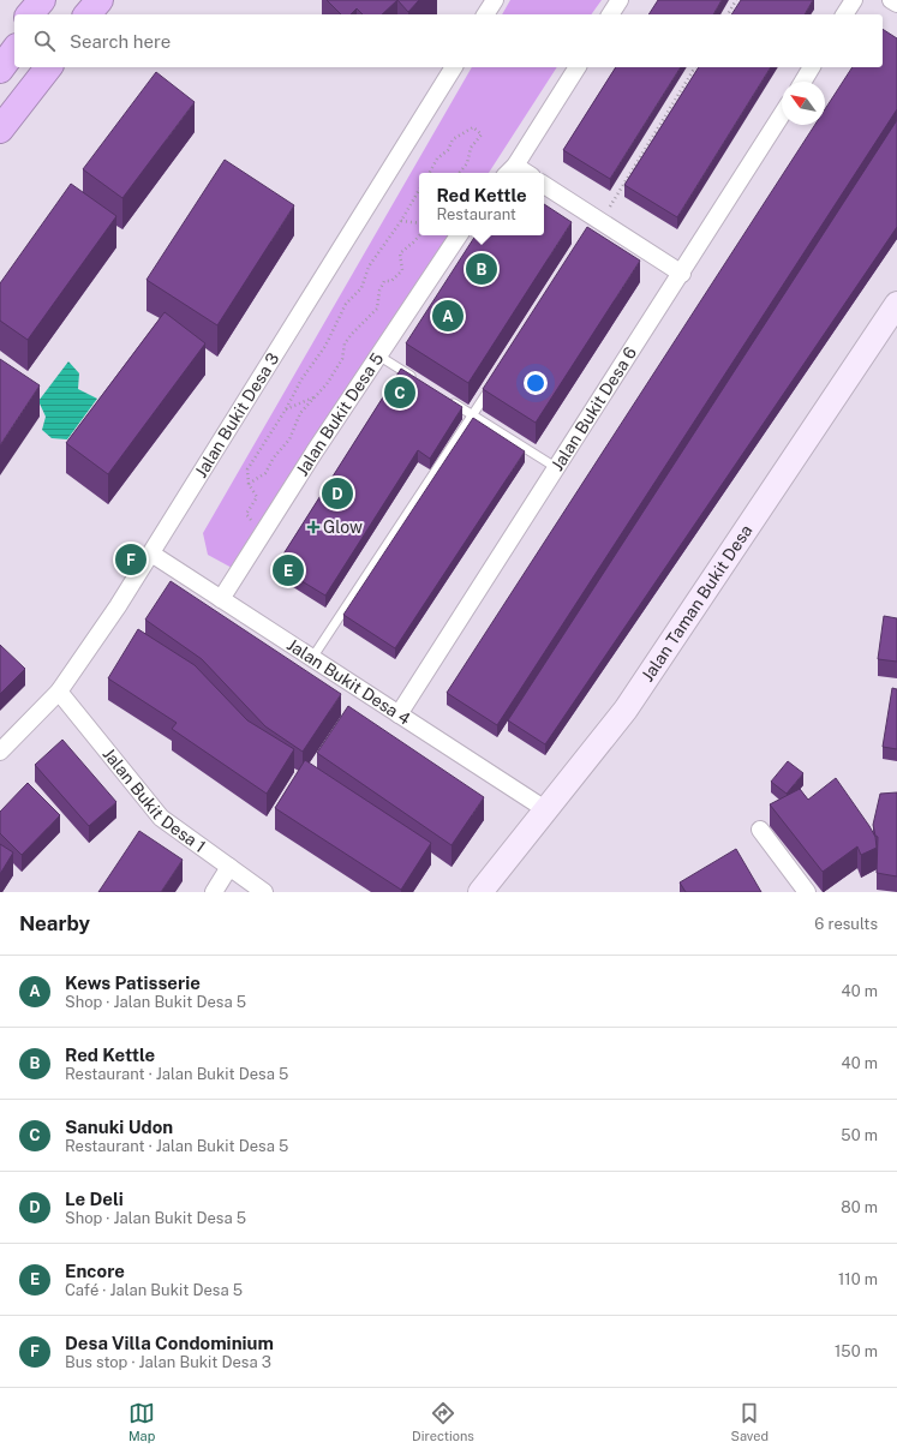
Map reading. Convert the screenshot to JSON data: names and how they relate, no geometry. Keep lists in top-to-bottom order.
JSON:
{
  "streets": {
    "street": [
      "Jalan Bukit Desa 6",
      "Jalan Bukit Desa 5",
      "Jalan Bukit Desa 3",
      "Jalan Taman Bukit Desa",
      "Jalan Bukit Desa 4",
      "Jalan Bukit Desa 1"
    ]
  },
  "crossings": [
    ["Jalan Bukit Desa 6", "Jalan Bukit Desa 4"],
    ["Jalan Bukit Desa 5", "Jalan Bukit Desa 4"],
    ["Jalan Bukit Desa 3", "Jalan Bukit Desa 4"],
    ["Jalan Bukit Desa 3", "Jalan Bukit Desa 1"],
    ["Jalan Taman Bukit Desa", "Jalan Bukit Desa 4"]
  ],
  "places": {
    "health": ["Glow"]
  },
  "north": "top left",
  "page": {
    "search": "Search here",
    "popup": ["Red Kettle", "Restaurant"],
    "pins": [
      "B",
      "A",
      "C",
      "D",
      "F",
      "E"
    ],
    "heading": ["Nearby", "6 results"],
    "list": [
      {
        "mark": "A",
        "name": "Kews Patisserie",
        "note": "Shop · Jalan Bukit Desa 5",
        "value": "40 m"
      },
      {
        "mark": "B",
        "name": "Red Kettle",
        "note": "Restaurant · Jalan Bukit Desa 5",
        "value": "40 m"
      },
      {
        "mark": "C",
        "name": "Sanuki Udon",
        "note": "Restaurant · Jalan Bukit Desa 5",
        "value": "50 m"
      },
      {
        "mark": "D",
        "name": "Le Deli",
        "note": "Shop · Jalan Bukit Desa 5",
        "value": "80 m"
      },
      {
        "mark": "E",
        "name": "Encore",
        "note": "Café · Jalan Bukit Desa 5",
        "value": "110 m"
      },
      {
        "mark": "F",
        "name": "Desa Villa Condominium",
        "note": "Bus stop · Jalan Bukit Desa 3",
        "value": "150 m"
      }
    ],
    "nav": ["Map", "Directions", "Saved"]
  }
}
